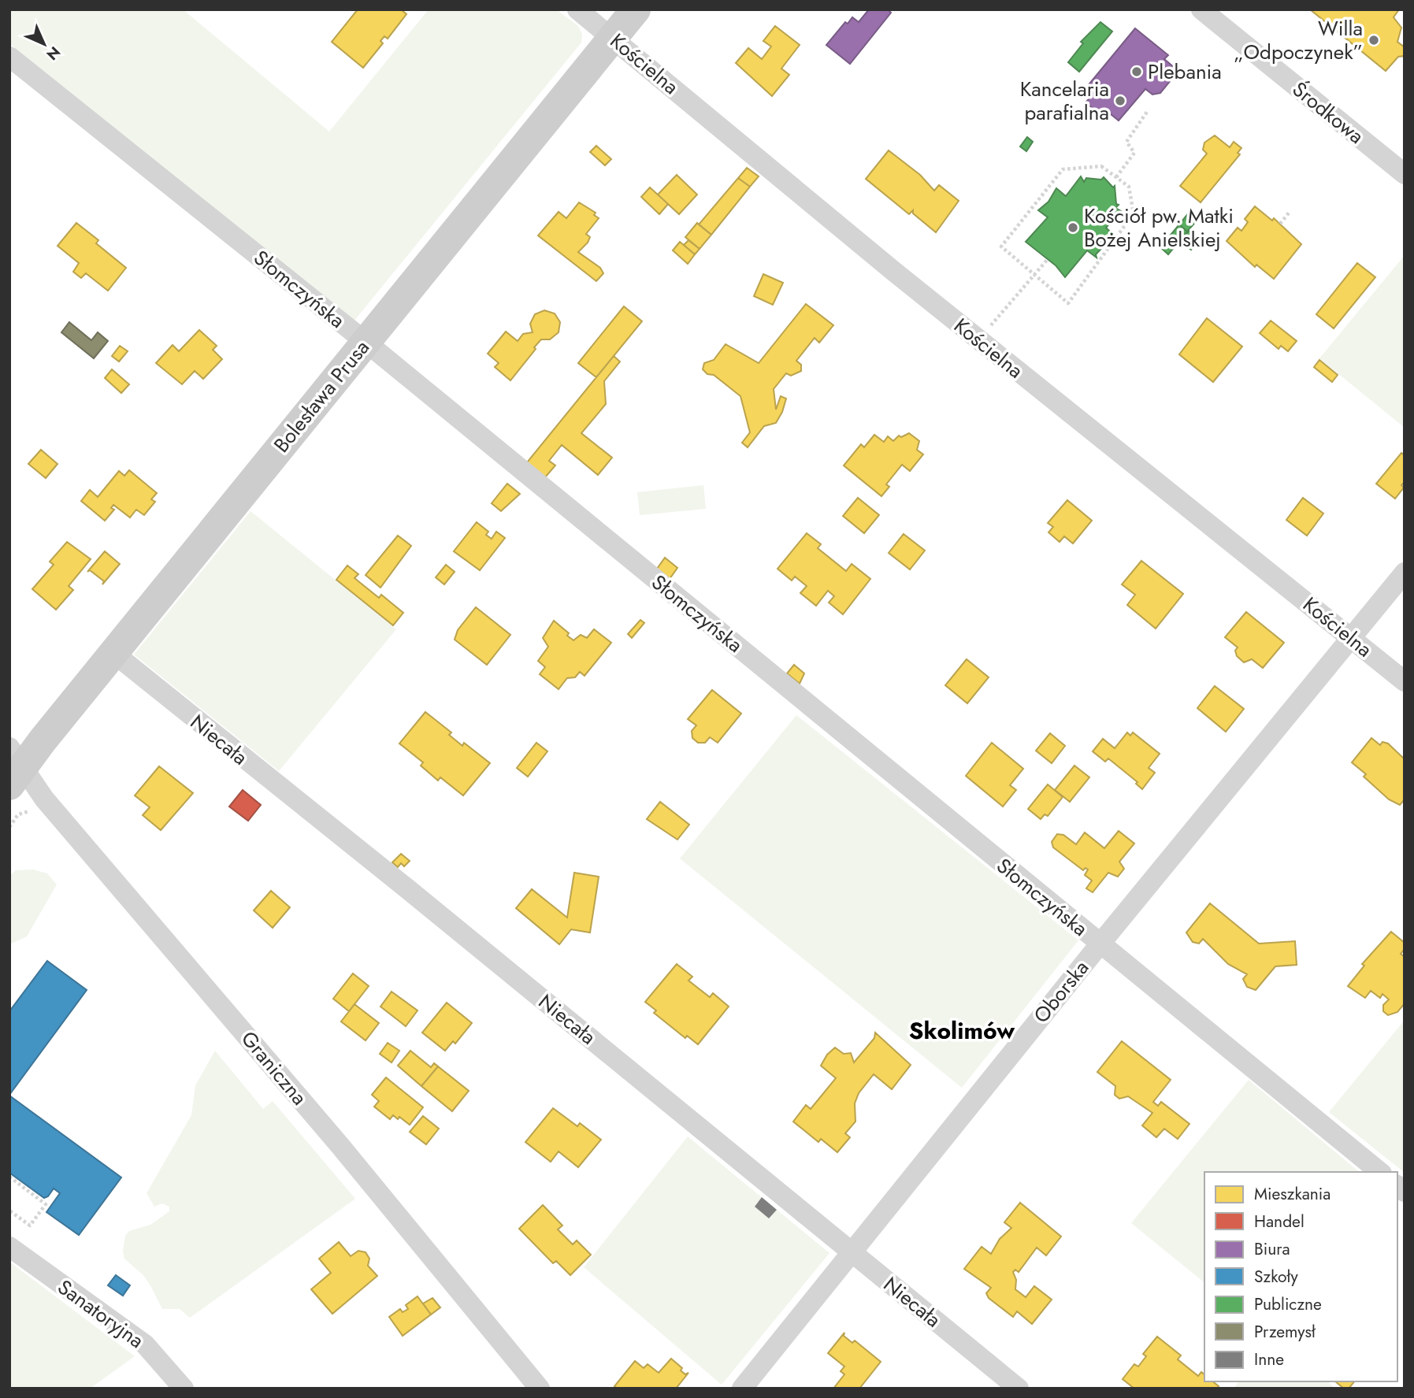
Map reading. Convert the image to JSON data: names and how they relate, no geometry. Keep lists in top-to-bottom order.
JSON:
{
  "streets": {
    "street": [
      "Kościelna",
      "Środkowa",
      "Słomczyńska",
      "Bolesława Prusa",
      "Niecała",
      "Oborska",
      "Graniczna",
      "Sanatoryjna"
    ]
  },
  "crossings": [
    ["Kościelna", "Bolesława Prusa"],
    ["Kościelna", "Oborska"],
    ["Słomczyńska", "Bolesława Prusa"],
    ["Słomczyńska", "Oborska"],
    ["Bolesława Prusa", "Niecała"],
    ["Bolesława Prusa", "Graniczna"],
    ["Niecała", "Oborska"]
  ],
  "districts": ["Skolimów"],
  "places": [
    "Willa „Odpoczynek”",
    "Plebania",
    "Kancelaria parafialna",
    "Kościół pw. Matki Bożej Anielskiej"
  ],
  "legend": [
    "Mieszkania",
    "Handel",
    "Biura",
    "Szkoły",
    "Publiczne",
    "Przemysł",
    "Inne"
  ],
  "north": "bottom right"
}
